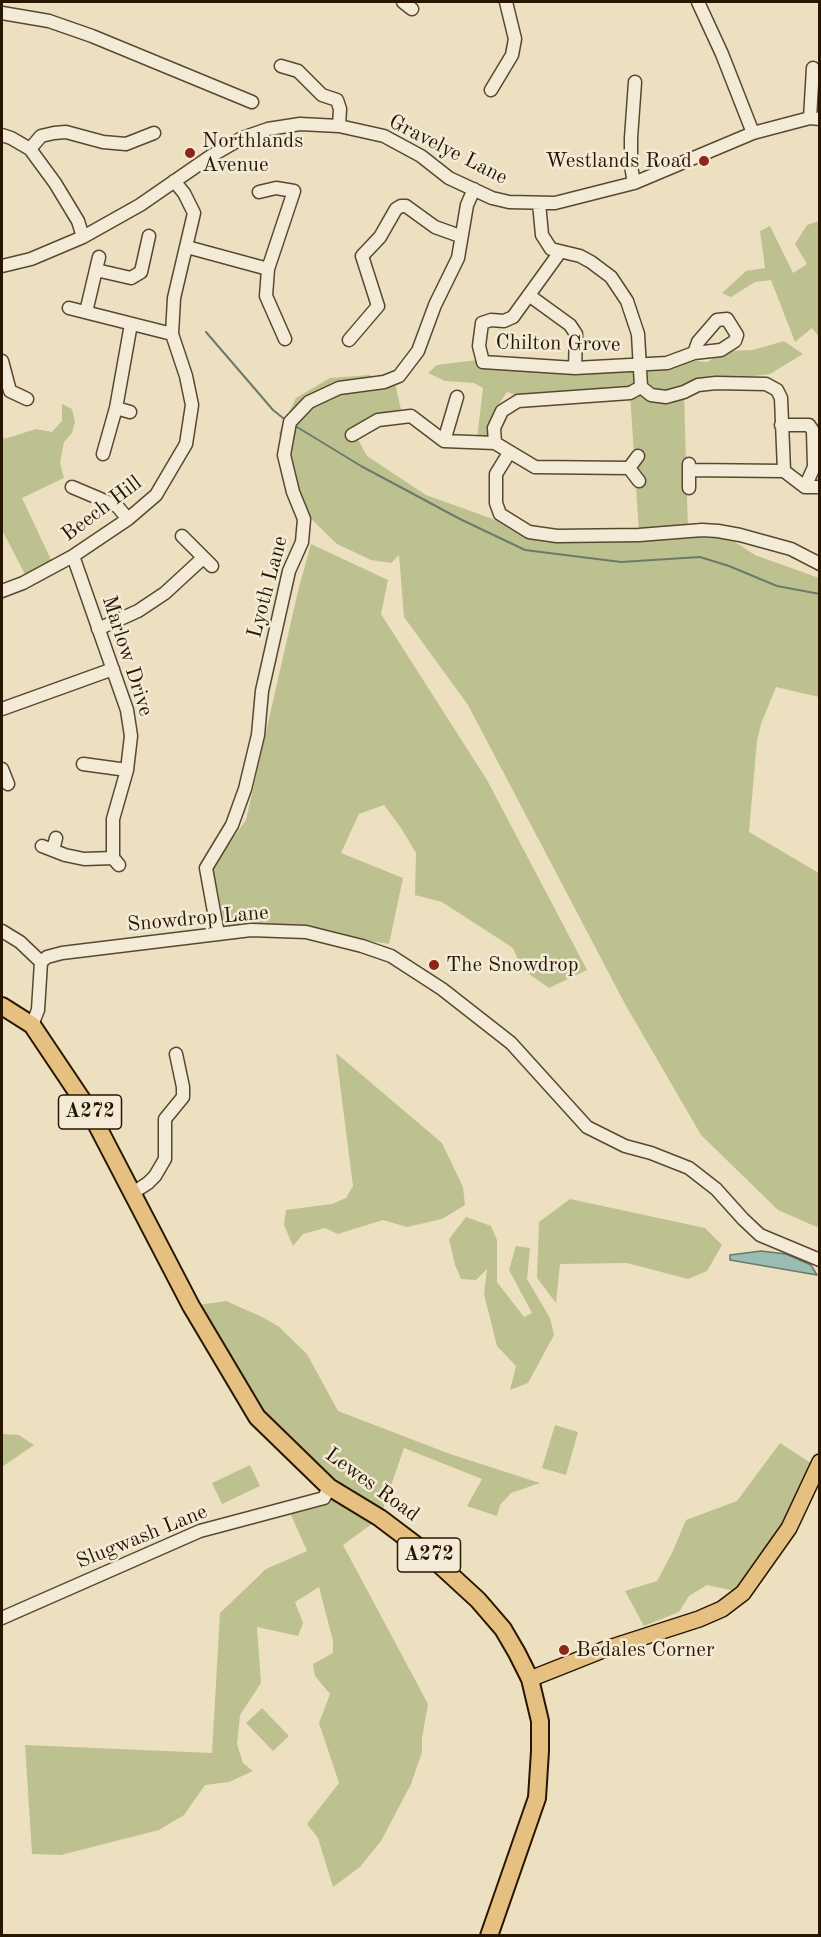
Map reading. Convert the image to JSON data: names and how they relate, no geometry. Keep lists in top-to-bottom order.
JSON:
{
  "streets": {
    "highway": ["A272", "Lewes Road"],
    "street": [
      "Gravelye Lane",
      "Chilton Grove",
      "Beech Hill",
      "Lyoth Lane",
      "Marlow Drive",
      "Snowdrop Lane",
      "Slugwash Lane"
    ]
  },
  "crossings": [
    ["Gravelye Lane", "Lyoth Lane"],
    ["Beech Hill", "Marlow Drive"],
    ["Lyoth Lane", "Snowdrop Lane"],
    ["Lewes Road", "Slugwash Lane"]
  ],
  "places": [
    "Northlands Avenue",
    "Westlands Road",
    "The Snowdrop",
    "Bedales Corner"
  ]
}
